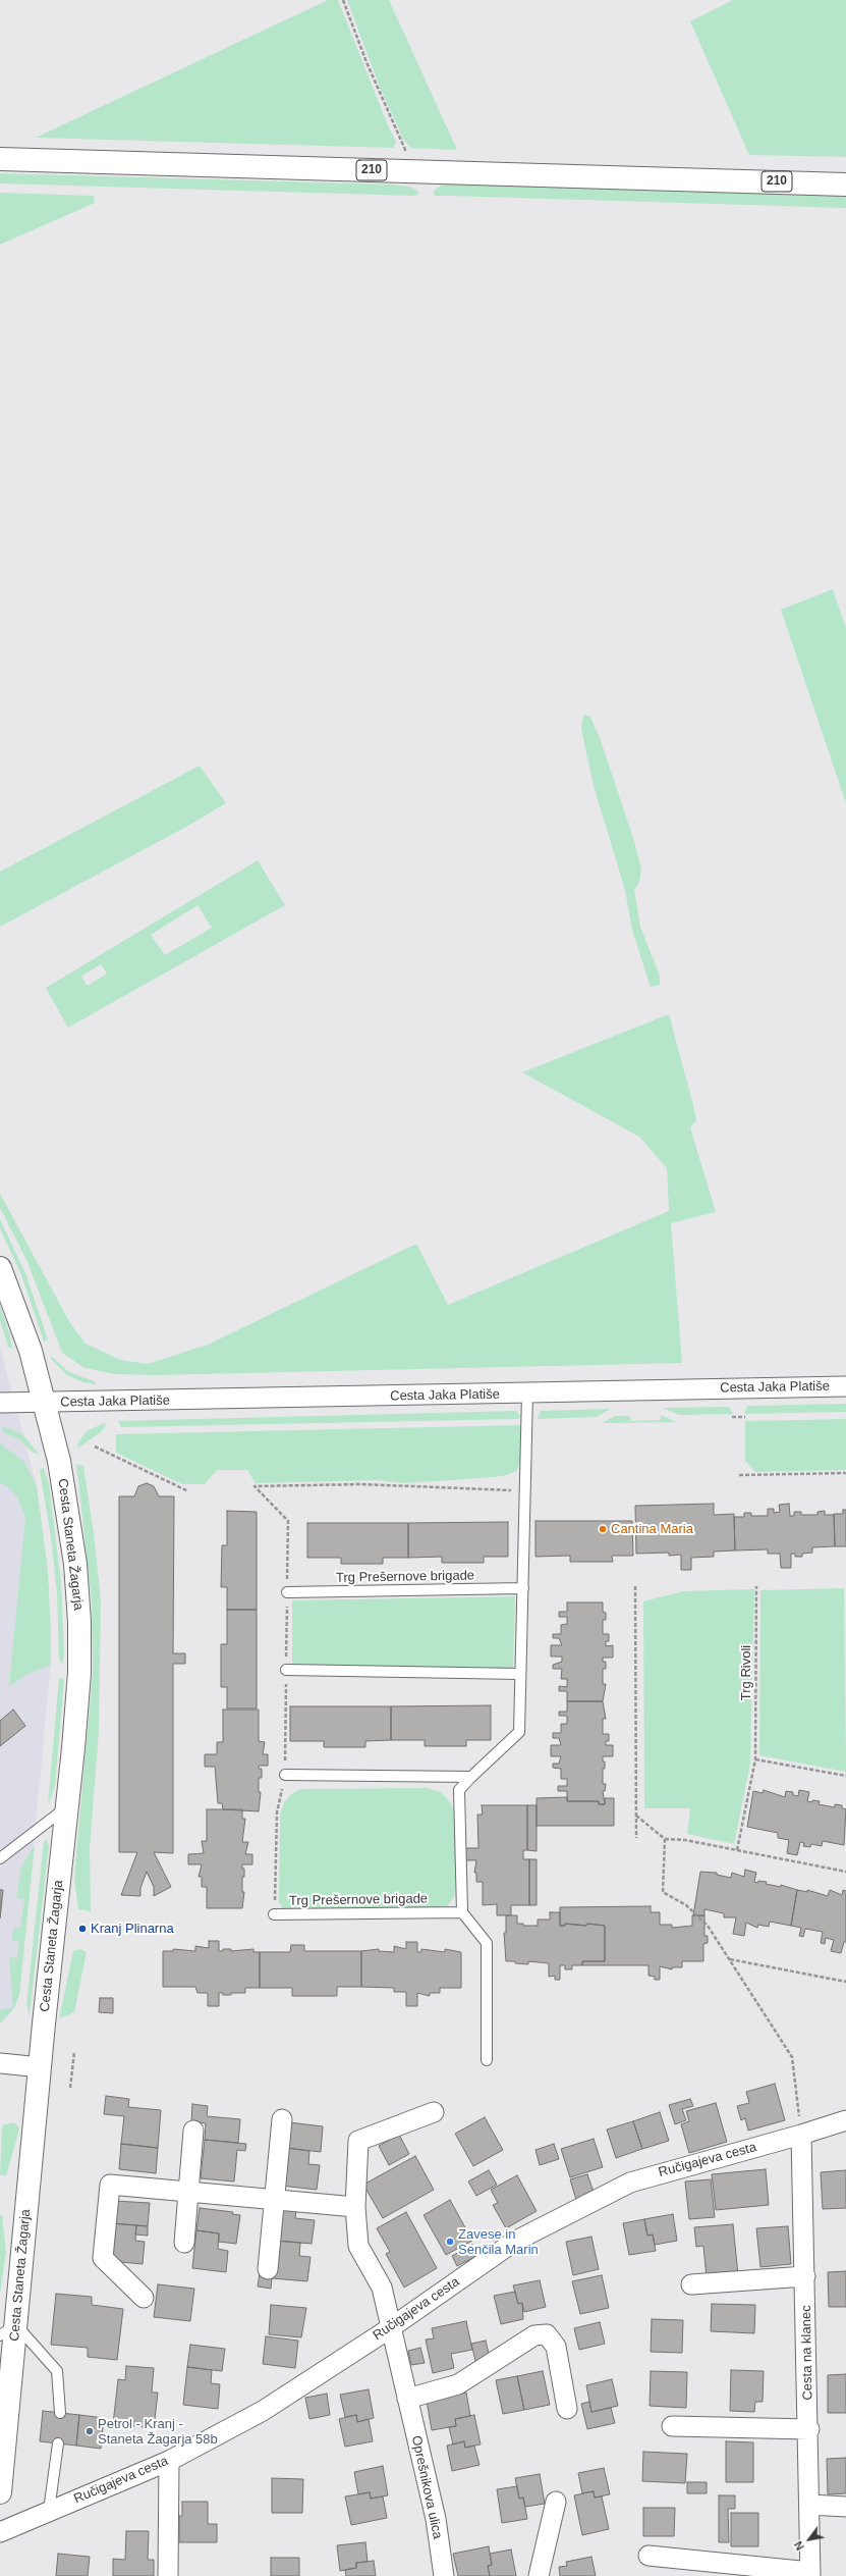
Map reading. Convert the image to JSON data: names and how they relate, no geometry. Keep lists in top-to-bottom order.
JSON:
{
  "streets": {
    "main road": ["210", "Cesta Staneta Žagarja"],
    "street": [
      "Cesta Jaka Platiše",
      "Ručigajeva cesta",
      "Cesta na klanec",
      "Oprešnikova ulica"
    ],
    "lane": ["Trg Prešernove brigade"],
    "path": ["Trg Rivoli"]
  },
  "crossings": [
    ["Cesta Jaka Platiše", "Cesta Staneta Žagarja"],
    ["Ručigajeva cesta", "Cesta na klanec"],
    ["Ručigajeva cesta", "Oprešnikova ulica"]
  ],
  "places": [
    "Cantina Maria",
    "Kranj Plinarna",
    "Zavese in Senčila Marin",
    "Petrol - Kranj - Staneta Žagarja 58b"
  ],
  "north": "bottom left"
}
